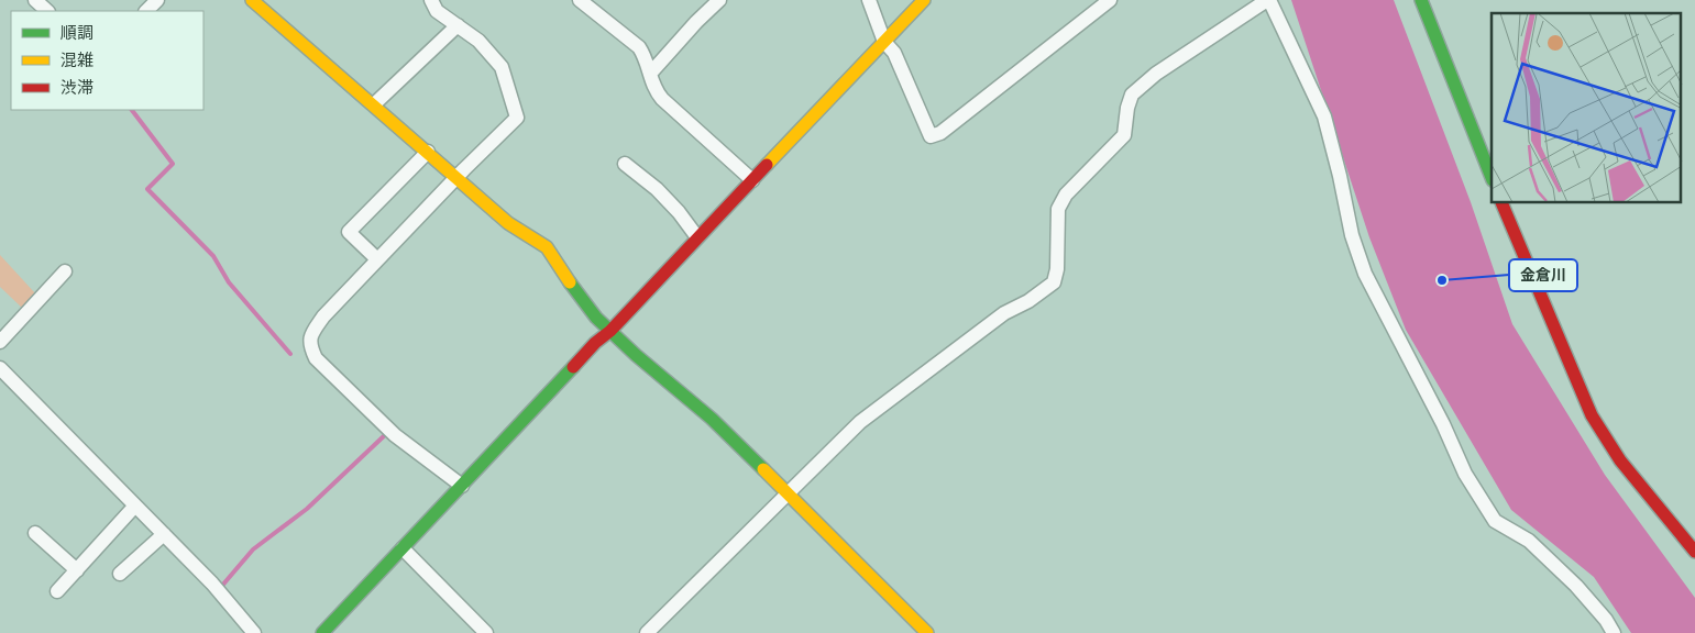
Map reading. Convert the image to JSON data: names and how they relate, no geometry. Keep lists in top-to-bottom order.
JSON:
{
  "places": ["金倉川"],
  "legend": ["順調", "混雑", "渋滞"]
}
